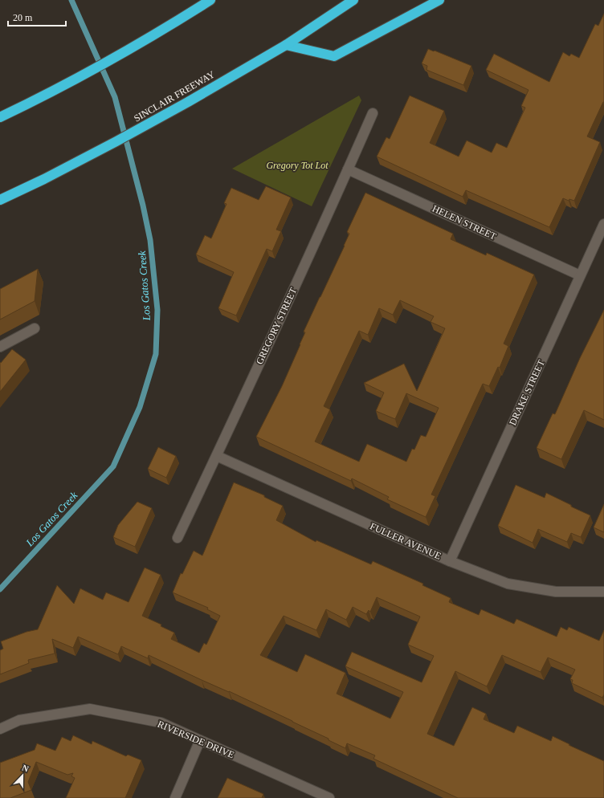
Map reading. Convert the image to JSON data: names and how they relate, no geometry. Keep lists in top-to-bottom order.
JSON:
{
  "streets": {
    "highway": ["SINCLAIR FREEWAY"],
    "street": [
      "HELEN STREET",
      "GREGORY STREET",
      "DRAKE STREET",
      "FULLER AVENUE",
      "RIVERSIDE DRIVE"
    ]
  },
  "crossings": [
    ["HELEN STREET", "GREGORY STREET"],
    ["HELEN STREET", "DRAKE STREET"],
    ["GREGORY STREET", "FULLER AVENUE"],
    ["DRAKE STREET", "FULLER AVENUE"]
  ],
  "water": ["Los Gatos Creek"],
  "parks": ["Gregory Tot Lot"],
  "scale_bar": "20 m",
  "north": "top"
}
